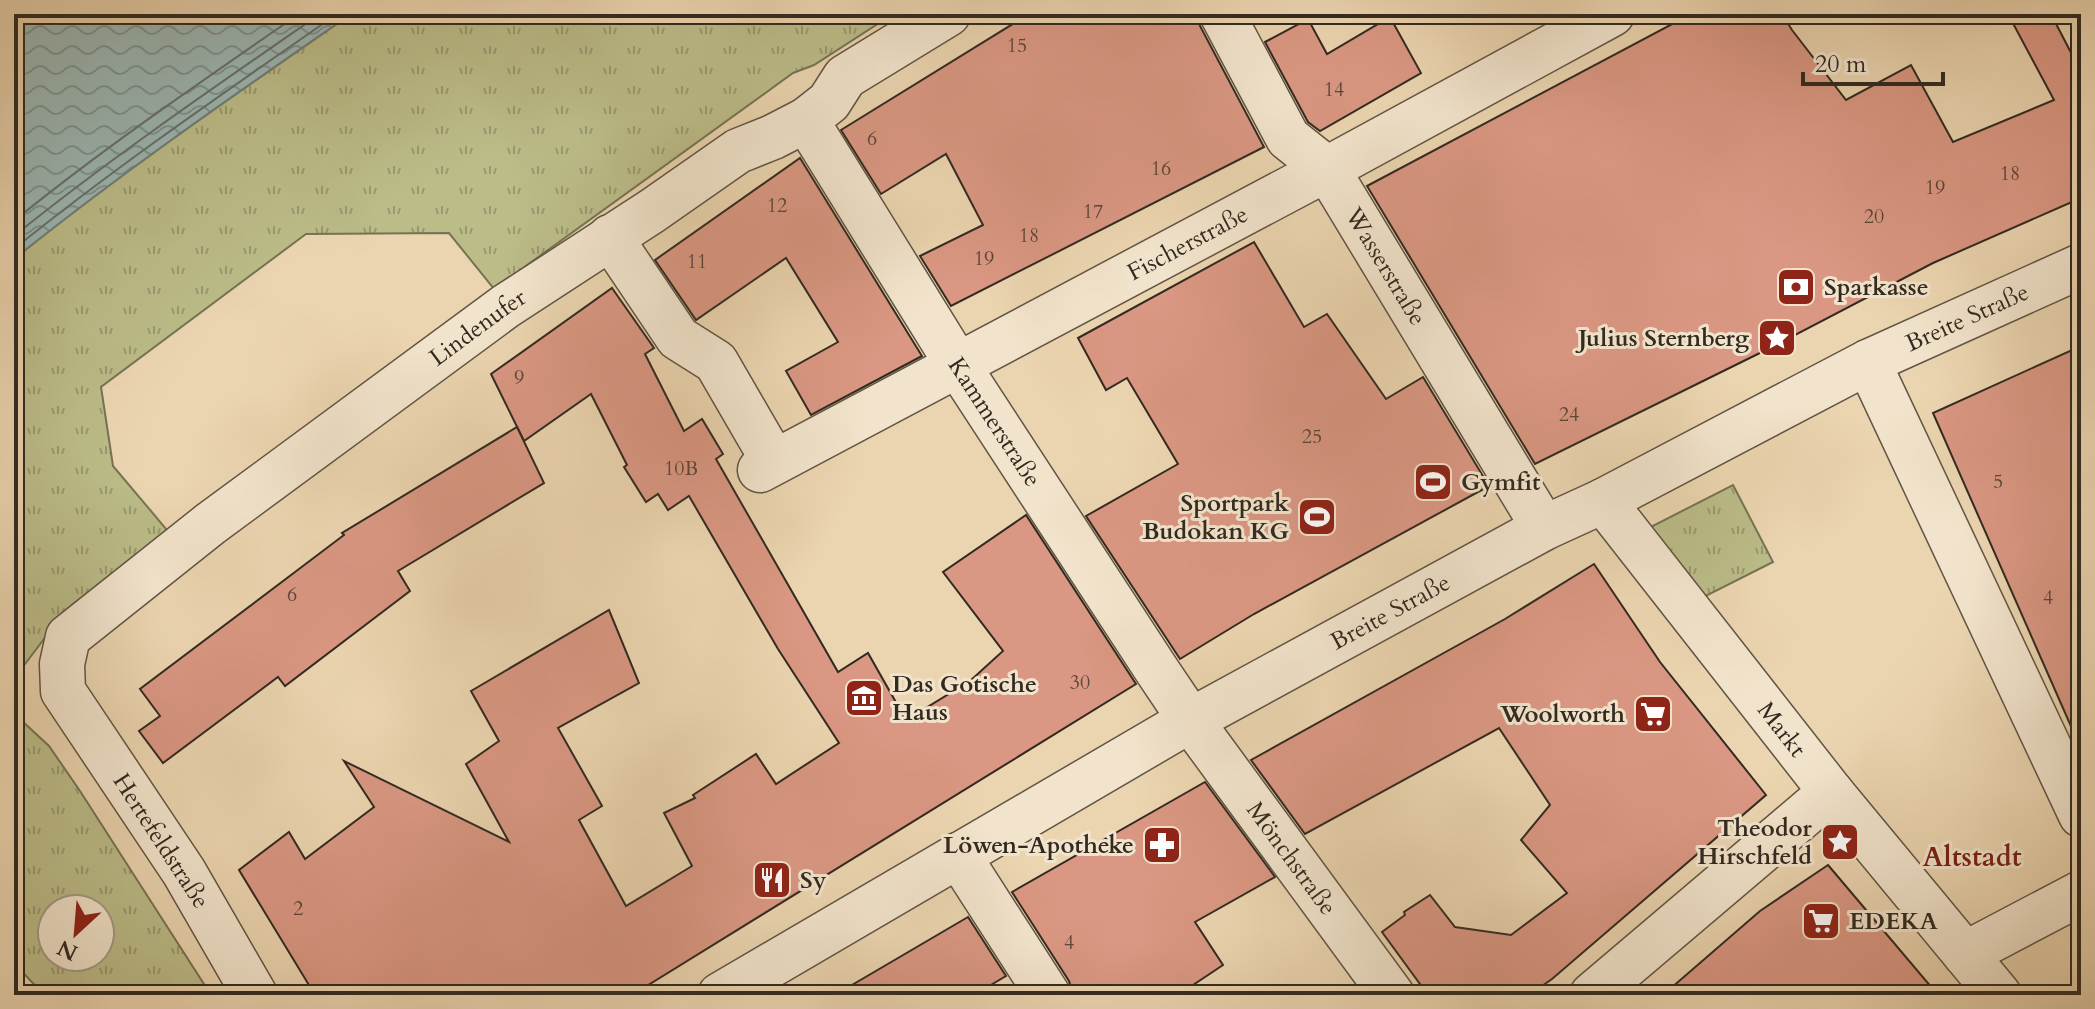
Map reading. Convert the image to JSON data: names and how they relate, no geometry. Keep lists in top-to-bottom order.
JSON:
{
  "streets": {
    "street": [
      "Fischerstraße",
      "Wasserstraße",
      "Breite Straße",
      "Lindenufer",
      "Kammerstraße",
      "Markt",
      "Hertefeldstraße",
      "Mönchstraße"
    ]
  },
  "crossings": [
    ["Fischerstraße", "Wasserstraße"],
    ["Fischerstraße", "Lindenufer"],
    ["Fischerstraße", "Kammerstraße"],
    ["Wasserstraße", "Breite Straße"],
    ["Breite Straße", "Kammerstraße"],
    ["Breite Straße", "Markt"],
    ["Breite Straße", "Mönchstraße"],
    ["Lindenufer", "Kammerstraße"],
    ["Lindenufer", "Hertefeldstraße"],
    ["Kammerstraße", "Mönchstraße"]
  ],
  "districts": ["Altstadt"],
  "places": {
    "bank": ["Sparkasse"],
    "place": ["Julius Sternberg", "Theodor Hirschfeld"],
    "sports": ["Gymfit", "Sportpark Budokan KG"],
    "museum": ["Das Gotische Haus"],
    "supermarket": ["Woolworth", "EDEKA"],
    "pharmacy": ["Löwen-Apotheke"],
    "restaurant": ["Sy"]
  },
  "house_numbers": [
    "15",
    "14",
    "6",
    "16",
    "18",
    "19",
    "12",
    "17",
    "20",
    "18",
    "19",
    "11",
    "9",
    "24",
    "25",
    "10B",
    "5",
    "6",
    "4",
    "30",
    "2",
    "4"
  ],
  "scale_bar": "20 m",
  "north": "bottom left"
}
